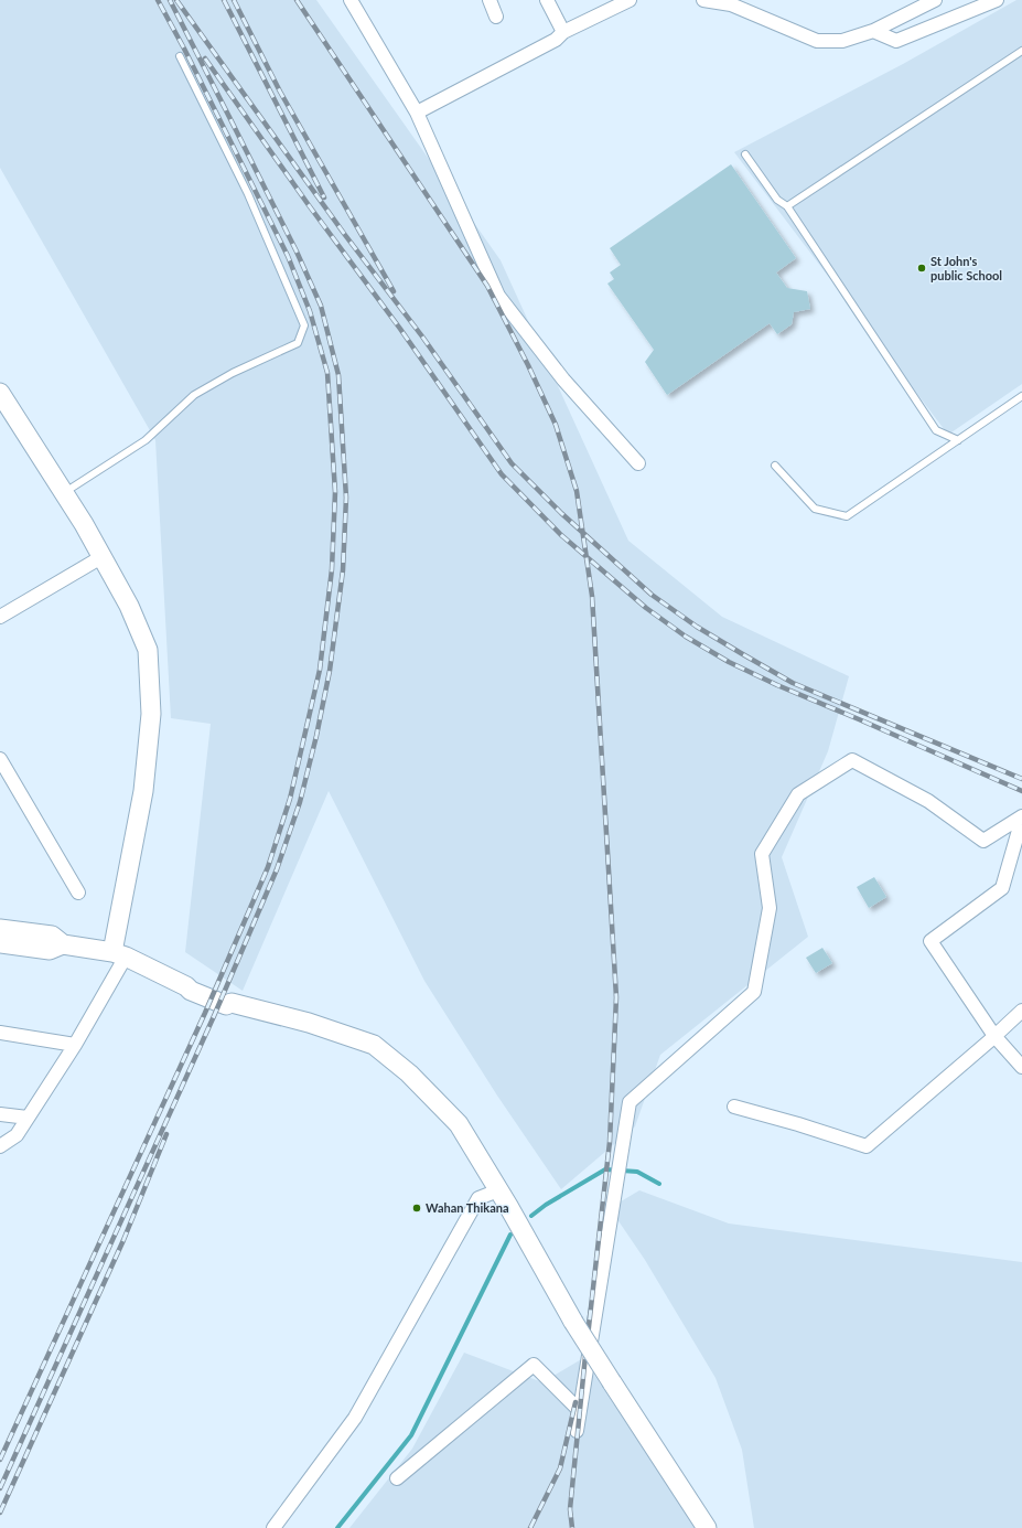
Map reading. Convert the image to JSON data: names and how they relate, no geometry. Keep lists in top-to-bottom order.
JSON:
{
  "places": ["St John's public School", "Wahan Thikana"]
}
